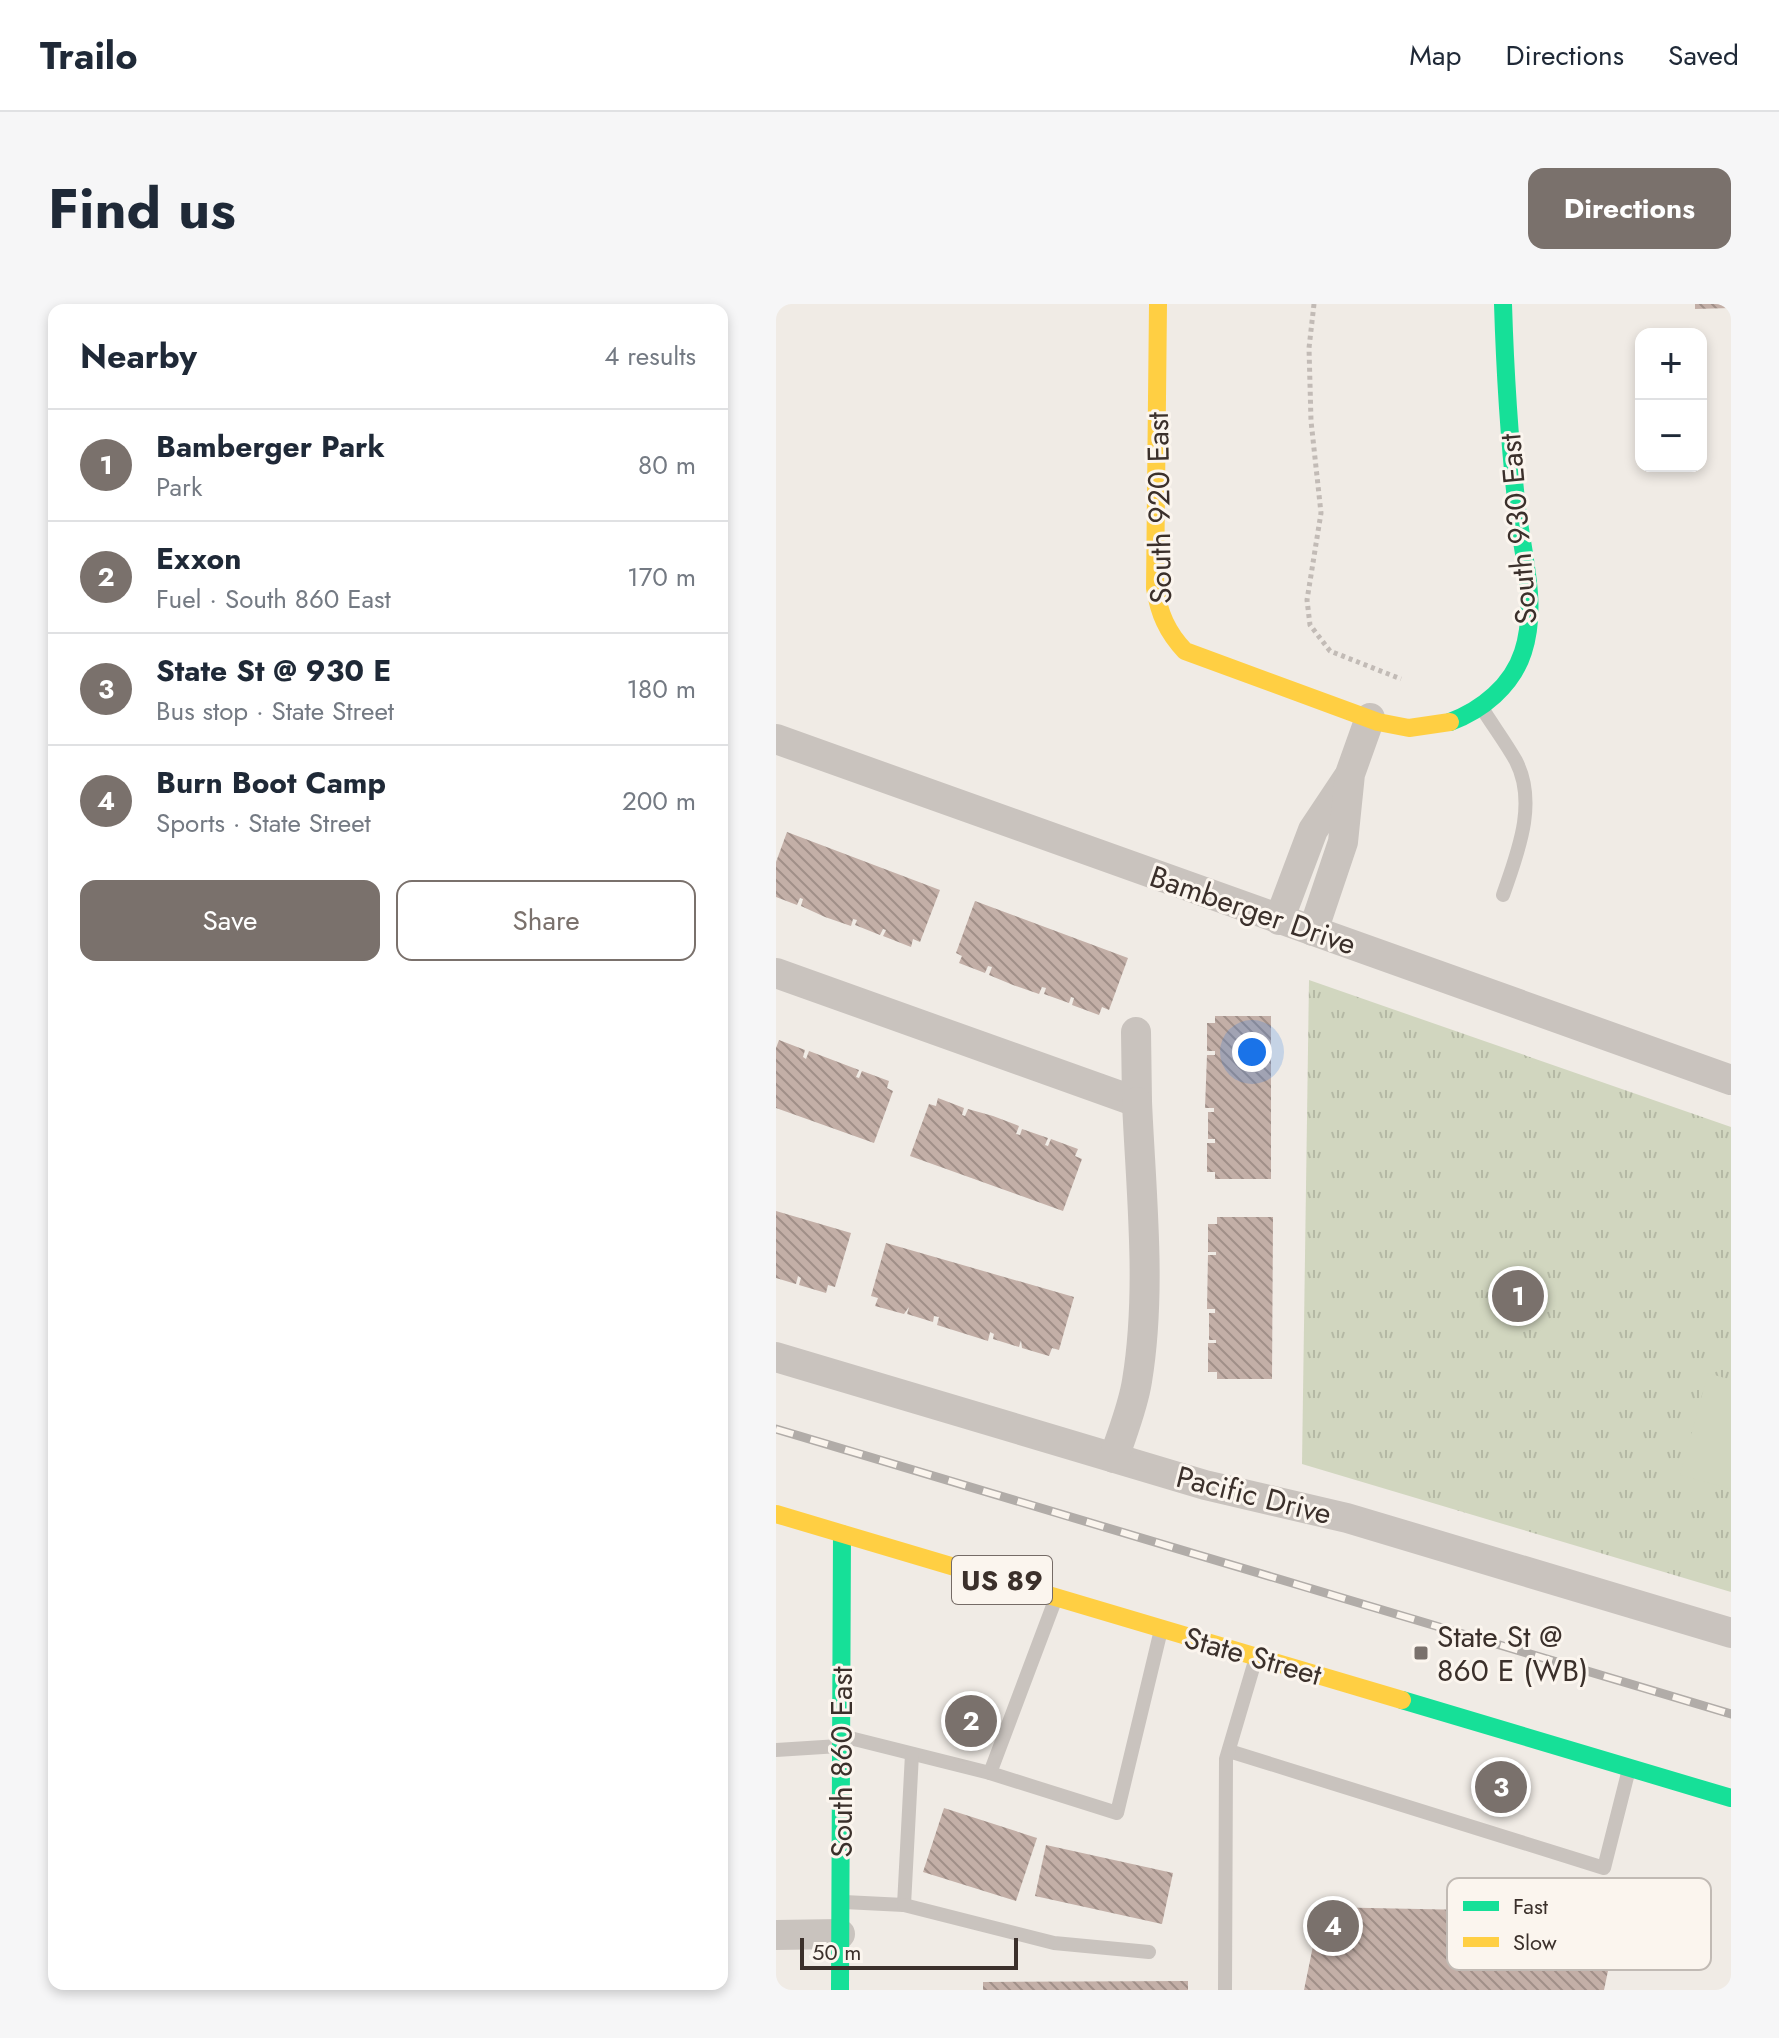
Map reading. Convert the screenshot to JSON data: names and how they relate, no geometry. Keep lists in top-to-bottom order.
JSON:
{
  "streets": {
    "street": [
      "South 920 East",
      "South 930 East",
      "Bamberger Drive",
      "Pacific Drive",
      "US 89",
      "State Street",
      "South 860 East"
    ]
  },
  "crossings": [
    ["South 920 East", "South 930 East"],
    ["State Street", "South 860 East"]
  ],
  "places": {
    "transit": ["State St @ 860 E (WB)"]
  },
  "legend": ["Fast", "Slow"],
  "scale_bar": "50 m",
  "page": {
    "header": "Trailo",
    "nav": ["Map", "Directions", "Saved"],
    "title": "Find us",
    "buttons": [
      "Directions",
      ["Save", "Share"]
    ],
    "heading": ["Nearby", "4 results"],
    "map_buttons": ["+", "−"],
    "list": [
      {
        "mark": "1",
        "name": "Bamberger Park",
        "note": "Park",
        "value": "80 m"
      },
      {
        "mark": "2",
        "name": "Exxon",
        "note": "Fuel · South 860 East",
        "value": "170 m"
      },
      {
        "mark": "3",
        "name": "State St @ 930 E",
        "note": "Bus stop · State Street",
        "value": "180 m"
      },
      {
        "mark": "4",
        "name": "Burn Boot Camp",
        "note": "Sports · State Street",
        "value": "200 m"
      }
    ],
    "pins": [
      "1",
      "2",
      "3",
      "4"
    ],
    "scale": "50 m"
  }
}
